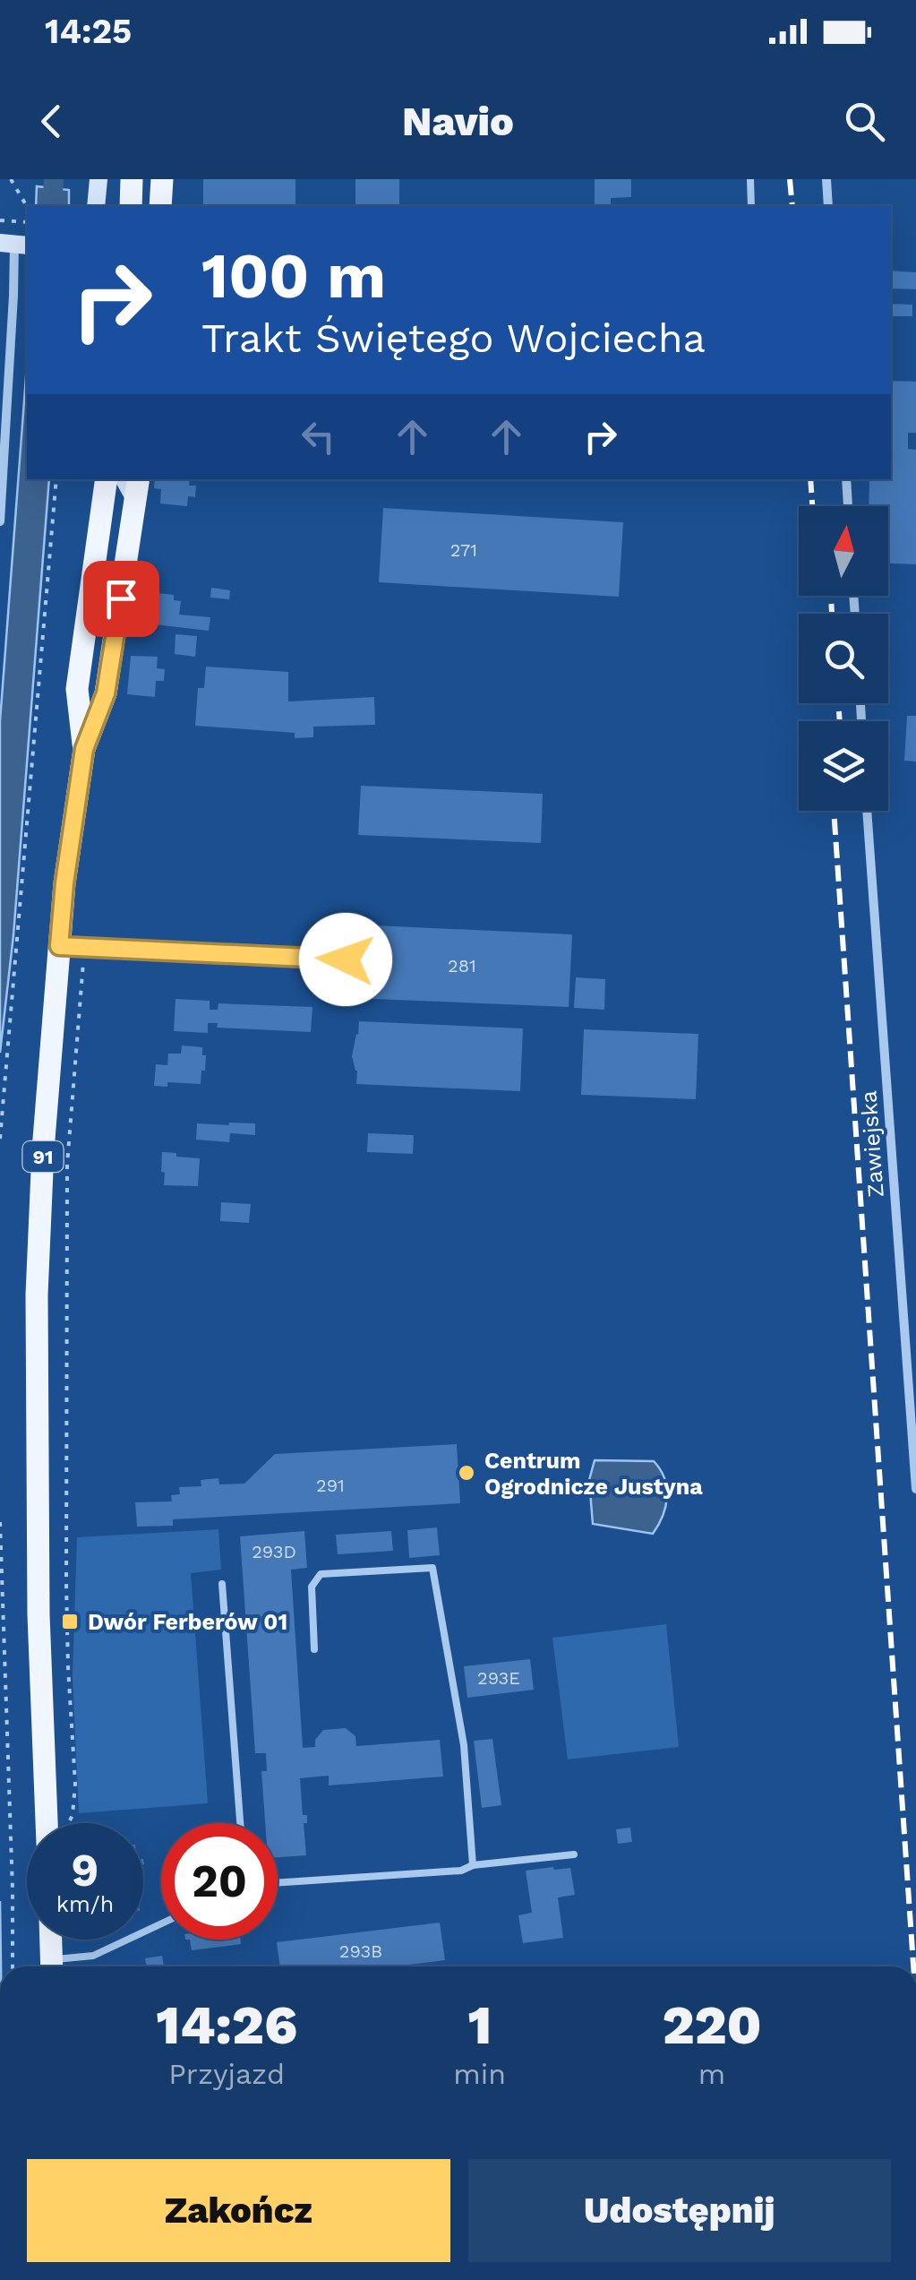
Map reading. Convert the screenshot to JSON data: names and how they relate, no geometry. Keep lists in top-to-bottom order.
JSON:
{
  "streets": {
    "main road": ["91"],
    "street": ["Zawiejska"]
  },
  "places": {
    "other": ["Centrum Ogrodnicze Justyna"],
    "transit": ["Dwór Ferberów 01"]
  },
  "house_numbers": [
    "271",
    "281",
    "291",
    "293D",
    "293E",
    "293B"
  ],
  "north": "top",
  "page": {
    "status": "14:25",
    "header": "Navio",
    "turn": ["100 m", "Trakt Świętego Wojciecha"],
    "speed": "9 km/h",
    "limit": "20",
    "eta": [
      "14:26",
      "Przyjazd",
      "1",
      "min",
      "220",
      "m"
    ],
    "buttons": ["Zakończ", "Udostępnij"]
  }
}
